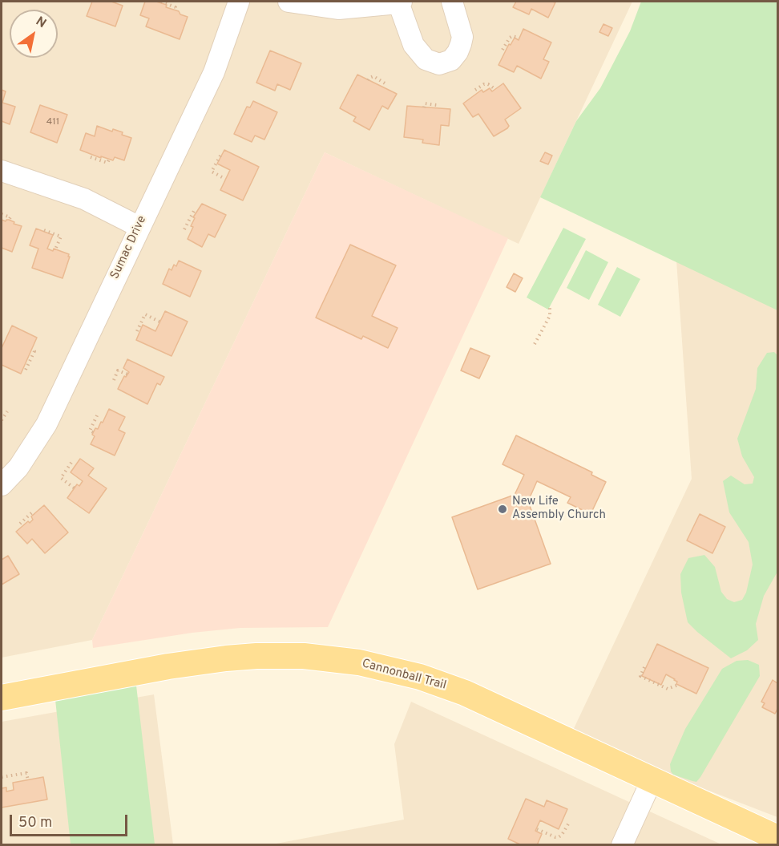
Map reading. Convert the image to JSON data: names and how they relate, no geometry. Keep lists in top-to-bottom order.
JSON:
{
  "streets": {
    "main road": ["Cannonball Trail"],
    "street": ["Sumac Drive"]
  },
  "places": ["New Life Assembly Church"],
  "house_numbers": ["411"],
  "scale_bar": "50 m",
  "north": "top right"
}
